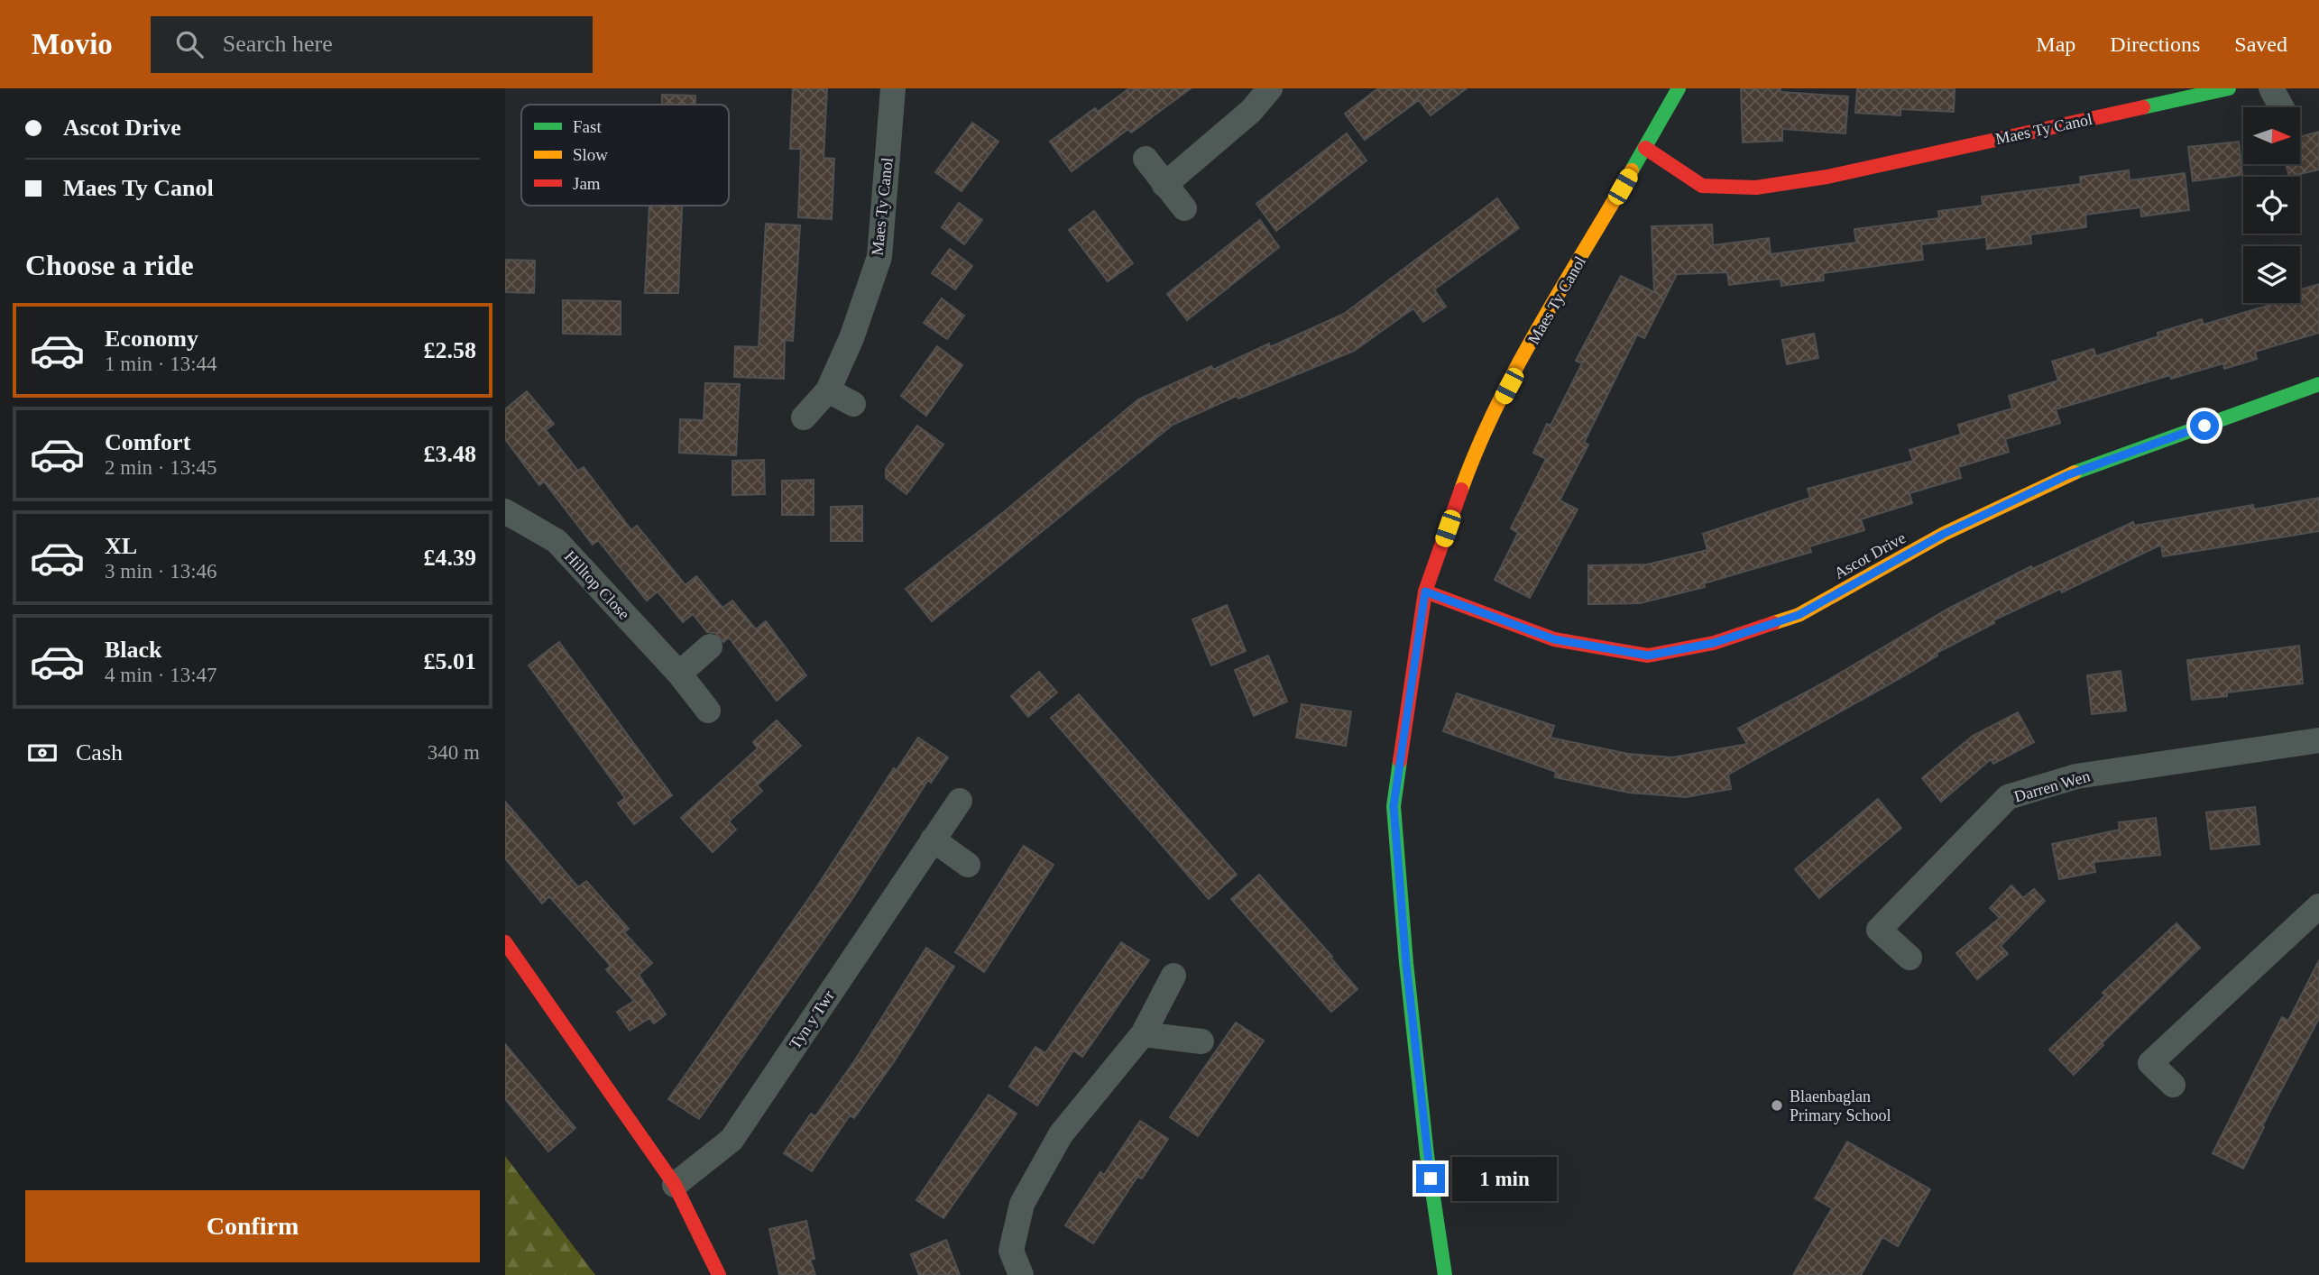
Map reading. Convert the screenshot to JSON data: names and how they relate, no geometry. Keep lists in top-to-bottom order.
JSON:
{
  "streets": {
    "street": [
      "Maes Ty Canol",
      "Ascot Drive",
      "Hilltop Close",
      "Darren Wen",
      "Tyn y Twr"
    ]
  },
  "crossings": [
    ["Maes Ty Canol", "Ascot Drive"]
  ],
  "places": ["Blaenbaglan Primary School"],
  "legend": ["Fast", "Slow", "Jam"],
  "north": "right",
  "page": {
    "header": "Movio",
    "search": "Search here",
    "nav": ["Map", "Directions", "Saved"],
    "banner": ["Ascot Drive", "Maes Ty Canol"],
    "heading": "Choose a ride",
    "list": [
      {
        "name": "Economy",
        "note": "1 min · 13:44",
        "value": "£2.58"
      },
      {
        "name": "Comfort",
        "note": "2 min · 13:45",
        "value": "£3.48"
      },
      {
        "name": "XL",
        "note": "3 min · 13:46",
        "value": "£4.39"
      },
      {
        "name": "Black",
        "note": "4 min · 13:47",
        "value": "£5.01"
      }
    ],
    "pay": ["Cash", "340 m"],
    "bubble": "1 min",
    "buttons": "Confirm"
  }
}
